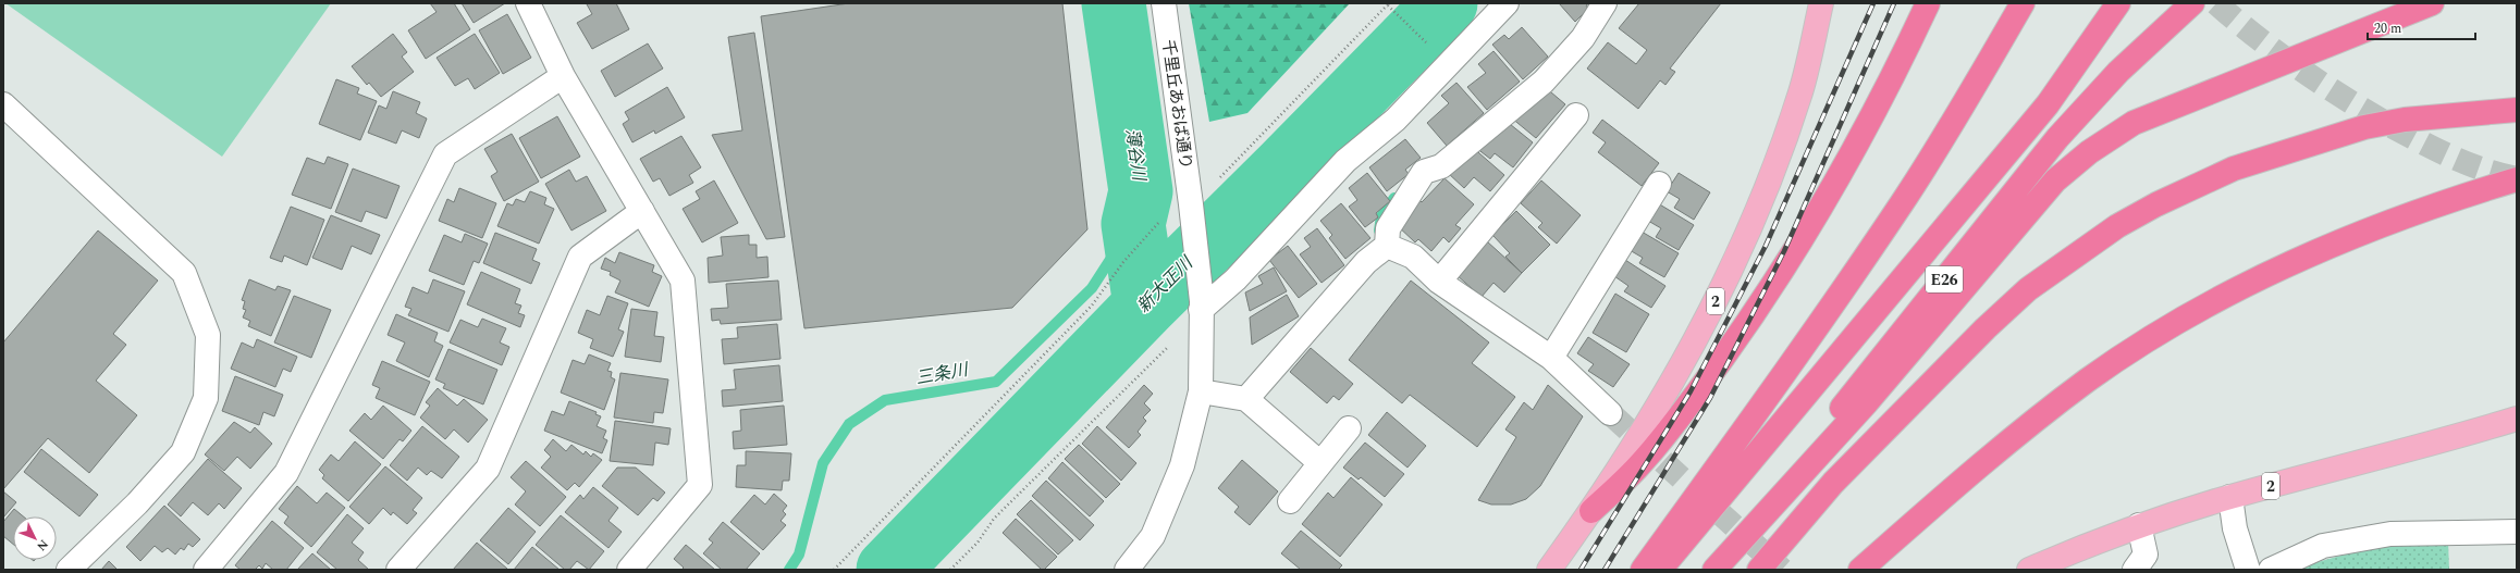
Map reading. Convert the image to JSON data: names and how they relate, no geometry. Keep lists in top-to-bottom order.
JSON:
{
  "streets": {
    "highway": ["E26"],
    "main road": ["2"],
    "street": ["千里丘あおば通り"]
  },
  "water": ["薄谷川", "新大正川", "三条川"],
  "scale_bar": "20 m",
  "north": "bottom right"
}
